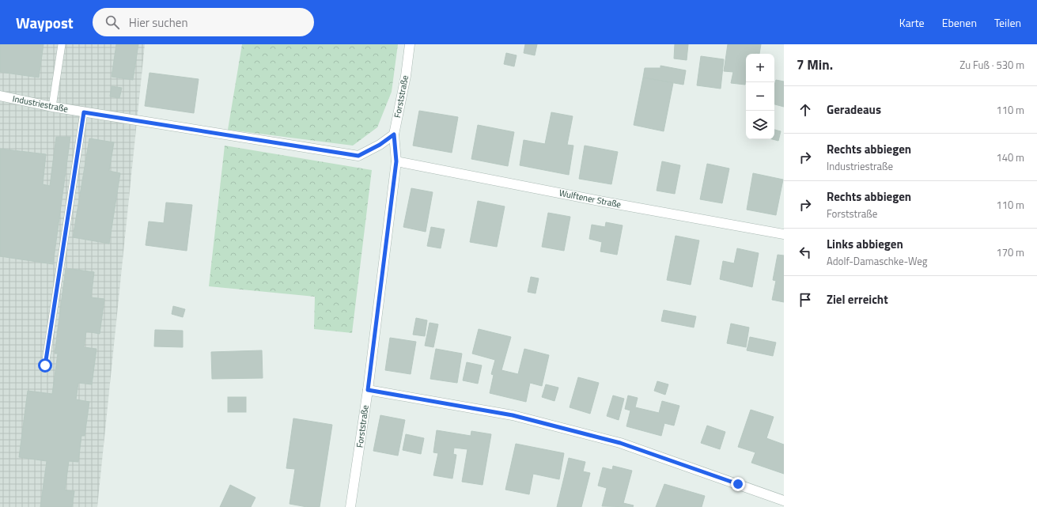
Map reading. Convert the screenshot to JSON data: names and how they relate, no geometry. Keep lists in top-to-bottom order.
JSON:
{
  "streets": {
    "street": ["Forststraße", "Industriestraße", "Wulftener Straße"]
  },
  "crossings": [
    ["Forststraße", "Industriestraße"],
    ["Forststraße", "Wulftener Straße"]
  ],
  "page": {
    "header": "Waypost",
    "search": "Hier suchen",
    "nav": ["Karte", "Ebenen", "Teilen"],
    "heading": ["7 Min.", "Zu Fuß · 530 m"],
    "map_buttons": ["+", "−"],
    "list": [
      ["Geradeaus", "110 m"],
      ["Rechts abbiegen", "Industriestraße", "140 m"],
      ["Rechts abbiegen", "Forststraße", "110 m"],
      ["Links abbiegen", "Adolf-Damaschke-Weg", "170 m"],
      "Ziel erreicht"
    ]
  }
}
